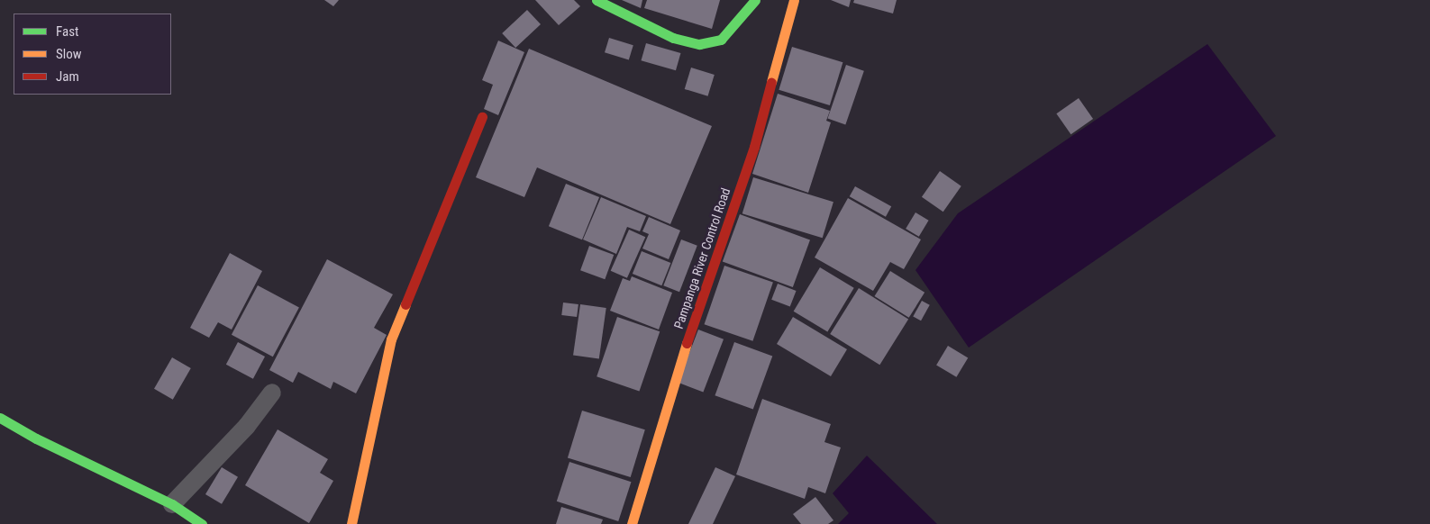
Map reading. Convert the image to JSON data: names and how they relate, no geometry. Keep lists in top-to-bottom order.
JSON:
{
  "streets": {
    "street": ["Pampanga River Control Road"]
  },
  "legend": ["Fast", "Slow", "Jam"]
}
